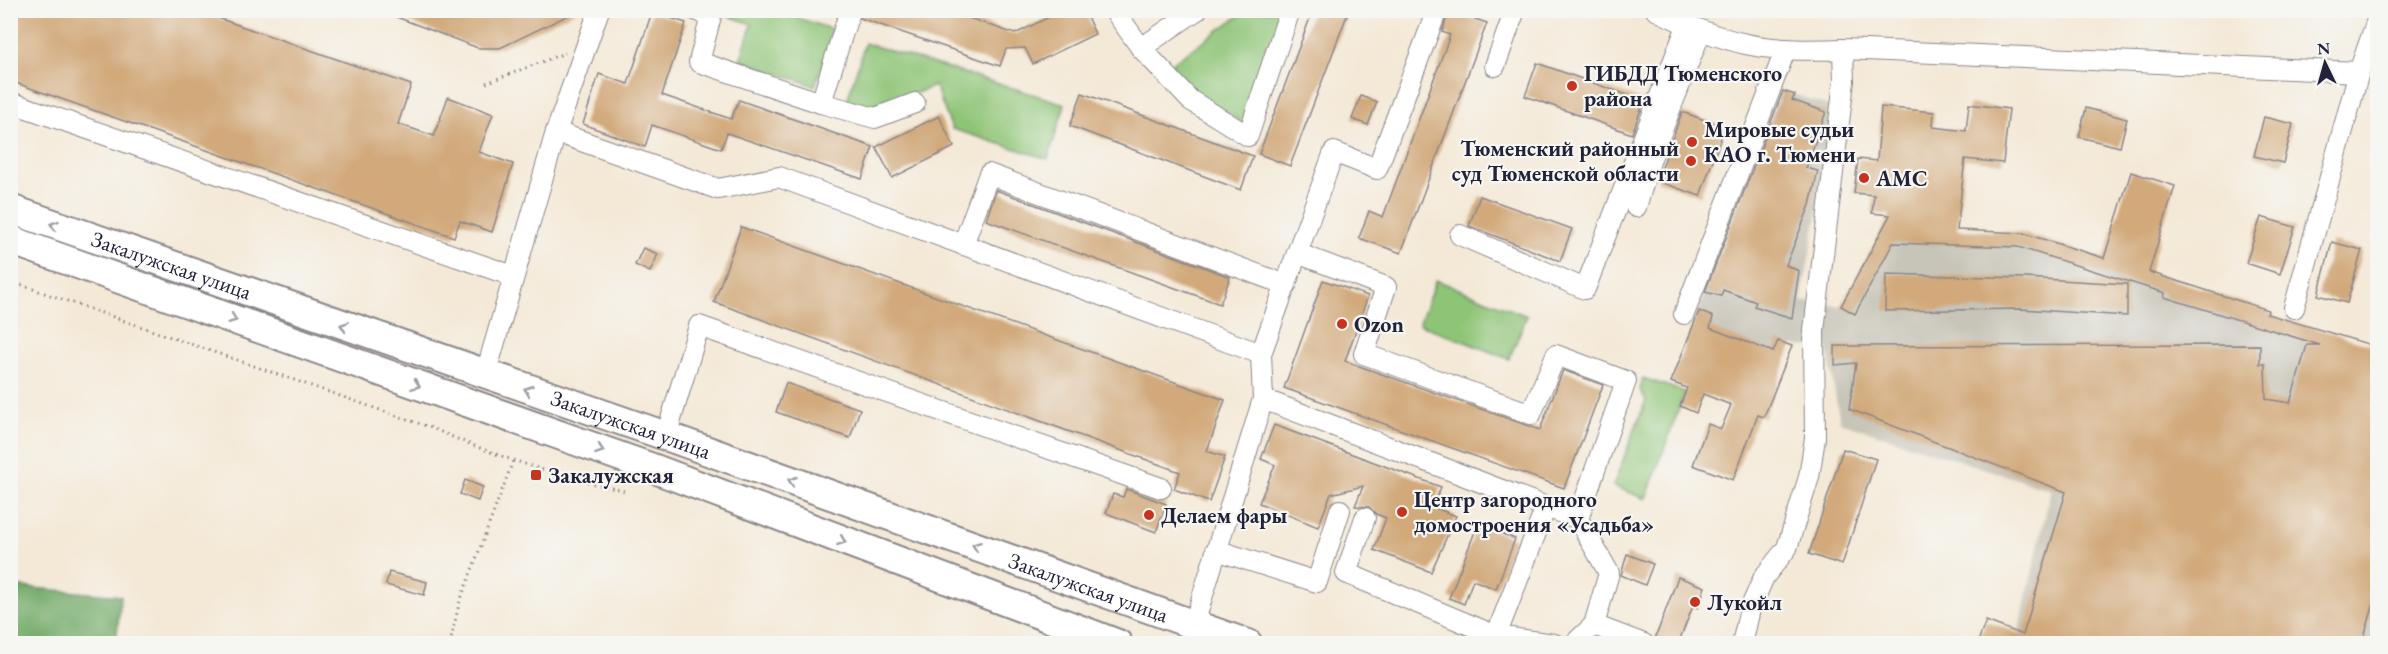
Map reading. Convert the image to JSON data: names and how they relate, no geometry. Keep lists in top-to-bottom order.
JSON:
{
  "streets": {
    "highway": ["Закалужская улица"]
  },
  "places": {
    "other": [
      "ГИБДД Тюменского района",
      "Мировые судьи КАО г. Тюмени",
      "Тюменский районный суд Тюменской области",
      "АМС",
      "Ozon",
      "Центр загородного домостроения «Усадьба»",
      "Делаем фары",
      "Лукойл"
    ],
    "transit": ["Закалужская"]
  },
  "north": "top"
}
